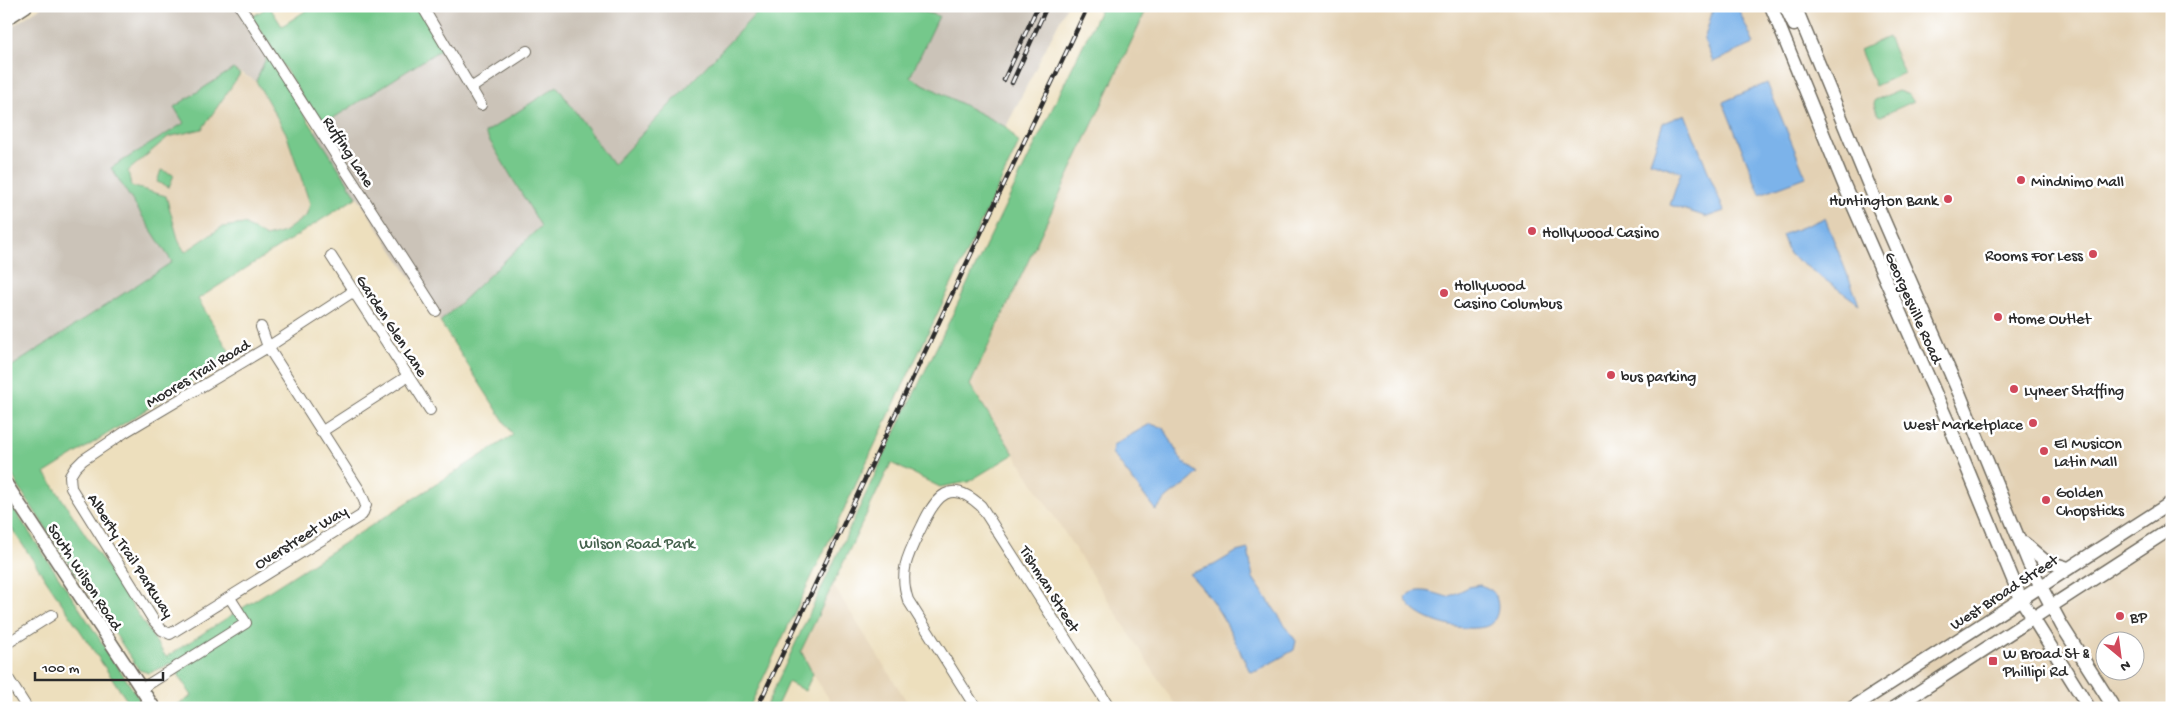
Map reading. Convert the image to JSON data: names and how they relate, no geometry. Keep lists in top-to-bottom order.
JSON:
{
  "streets": {
    "main road": ["Georgesville Road", "South Wilson Road", "West Broad Street"],
    "street": [
      "Ruffing Lane",
      "Garden Glen Lane",
      "Moores Trail Road",
      "Overstreet Way",
      "Alberty Trail Parkway",
      "Tishman Street"
    ]
  },
  "crossings": [
    ["Georgesville Road", "West Broad Street"],
    ["Garden Glen Lane", "Moores Trail Road"],
    ["Moores Trail Road", "Overstreet Way"],
    ["Moores Trail Road", "Alberty Trail Parkway"],
    ["Overstreet Way", "Alberty Trail Parkway"]
  ],
  "parks": ["Wilson Road Park"],
  "places": {
    "other": [
      "Mindnimo Mall",
      "Huntington Bank",
      "Hollywood Casino",
      "Rooms For Less",
      "Hollywood Casino Columbus",
      "Home Outlet",
      "bus parking",
      "Lyneer Staffing",
      "West Marketplace",
      "El MusicOn Latin Mall",
      "Golden Chopsticks",
      "BP"
    ],
    "transit": ["W Broad St & Phillipi Rd"]
  },
  "scale_bar": "100 m",
  "north": "bottom right"
}
